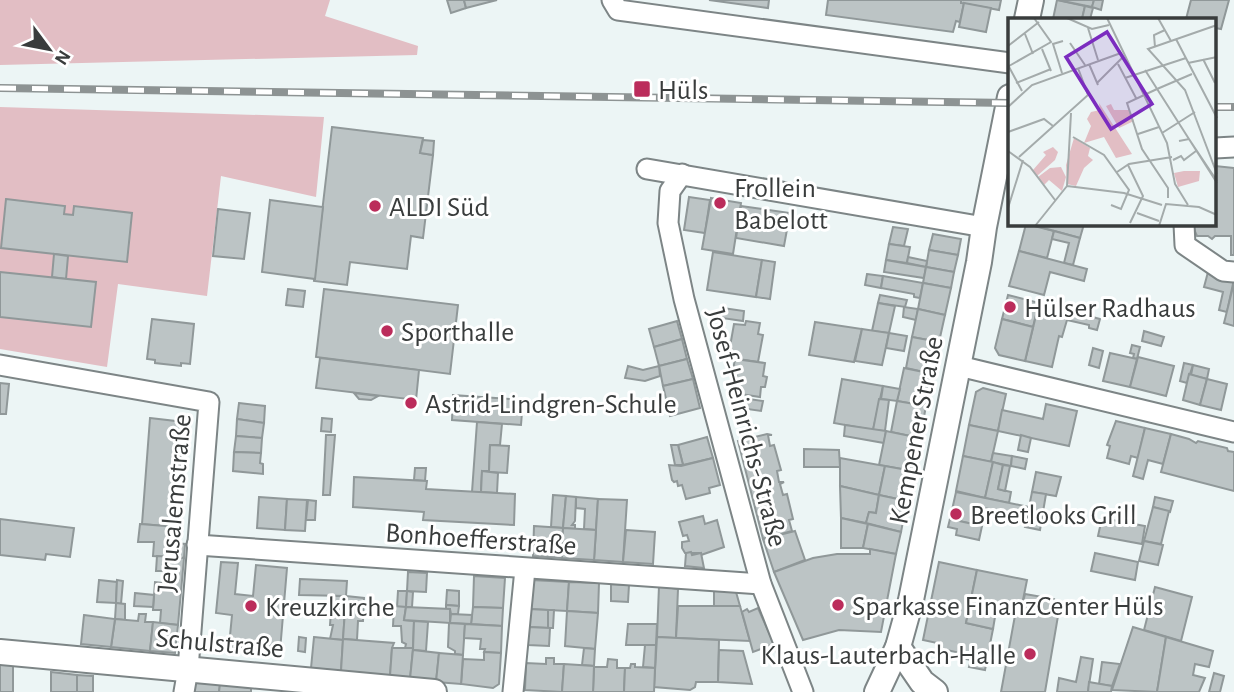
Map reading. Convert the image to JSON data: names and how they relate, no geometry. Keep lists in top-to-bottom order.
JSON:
{
  "streets": {
    "street": [
      "Josef-Heinrichs-Straße",
      "Kempener Straße",
      "Jerusalemstraße",
      "Bonhoefferstraße",
      "Schulstraße"
    ]
  },
  "crossings": [
    ["Josef-Heinrichs-Straße", "Bonhoefferstraße"],
    ["Jerusalemstraße", "Bonhoefferstraße"],
    ["Jerusalemstraße", "Schulstraße"]
  ],
  "places": {
    "transit": ["Hüls"],
    "other": [
      "Frollein Babelott",
      "ALDI Süd",
      "Hülser Radhaus",
      "Sporthalle",
      "Astrid-Lindgren-Schule",
      "Breetlooks Grill",
      "Sparkasse FinanzCenter Hüls",
      "Kreuzkirche",
      "Klaus-Lauterbach-Halle"
    ]
  },
  "north": "bottom right"
}
